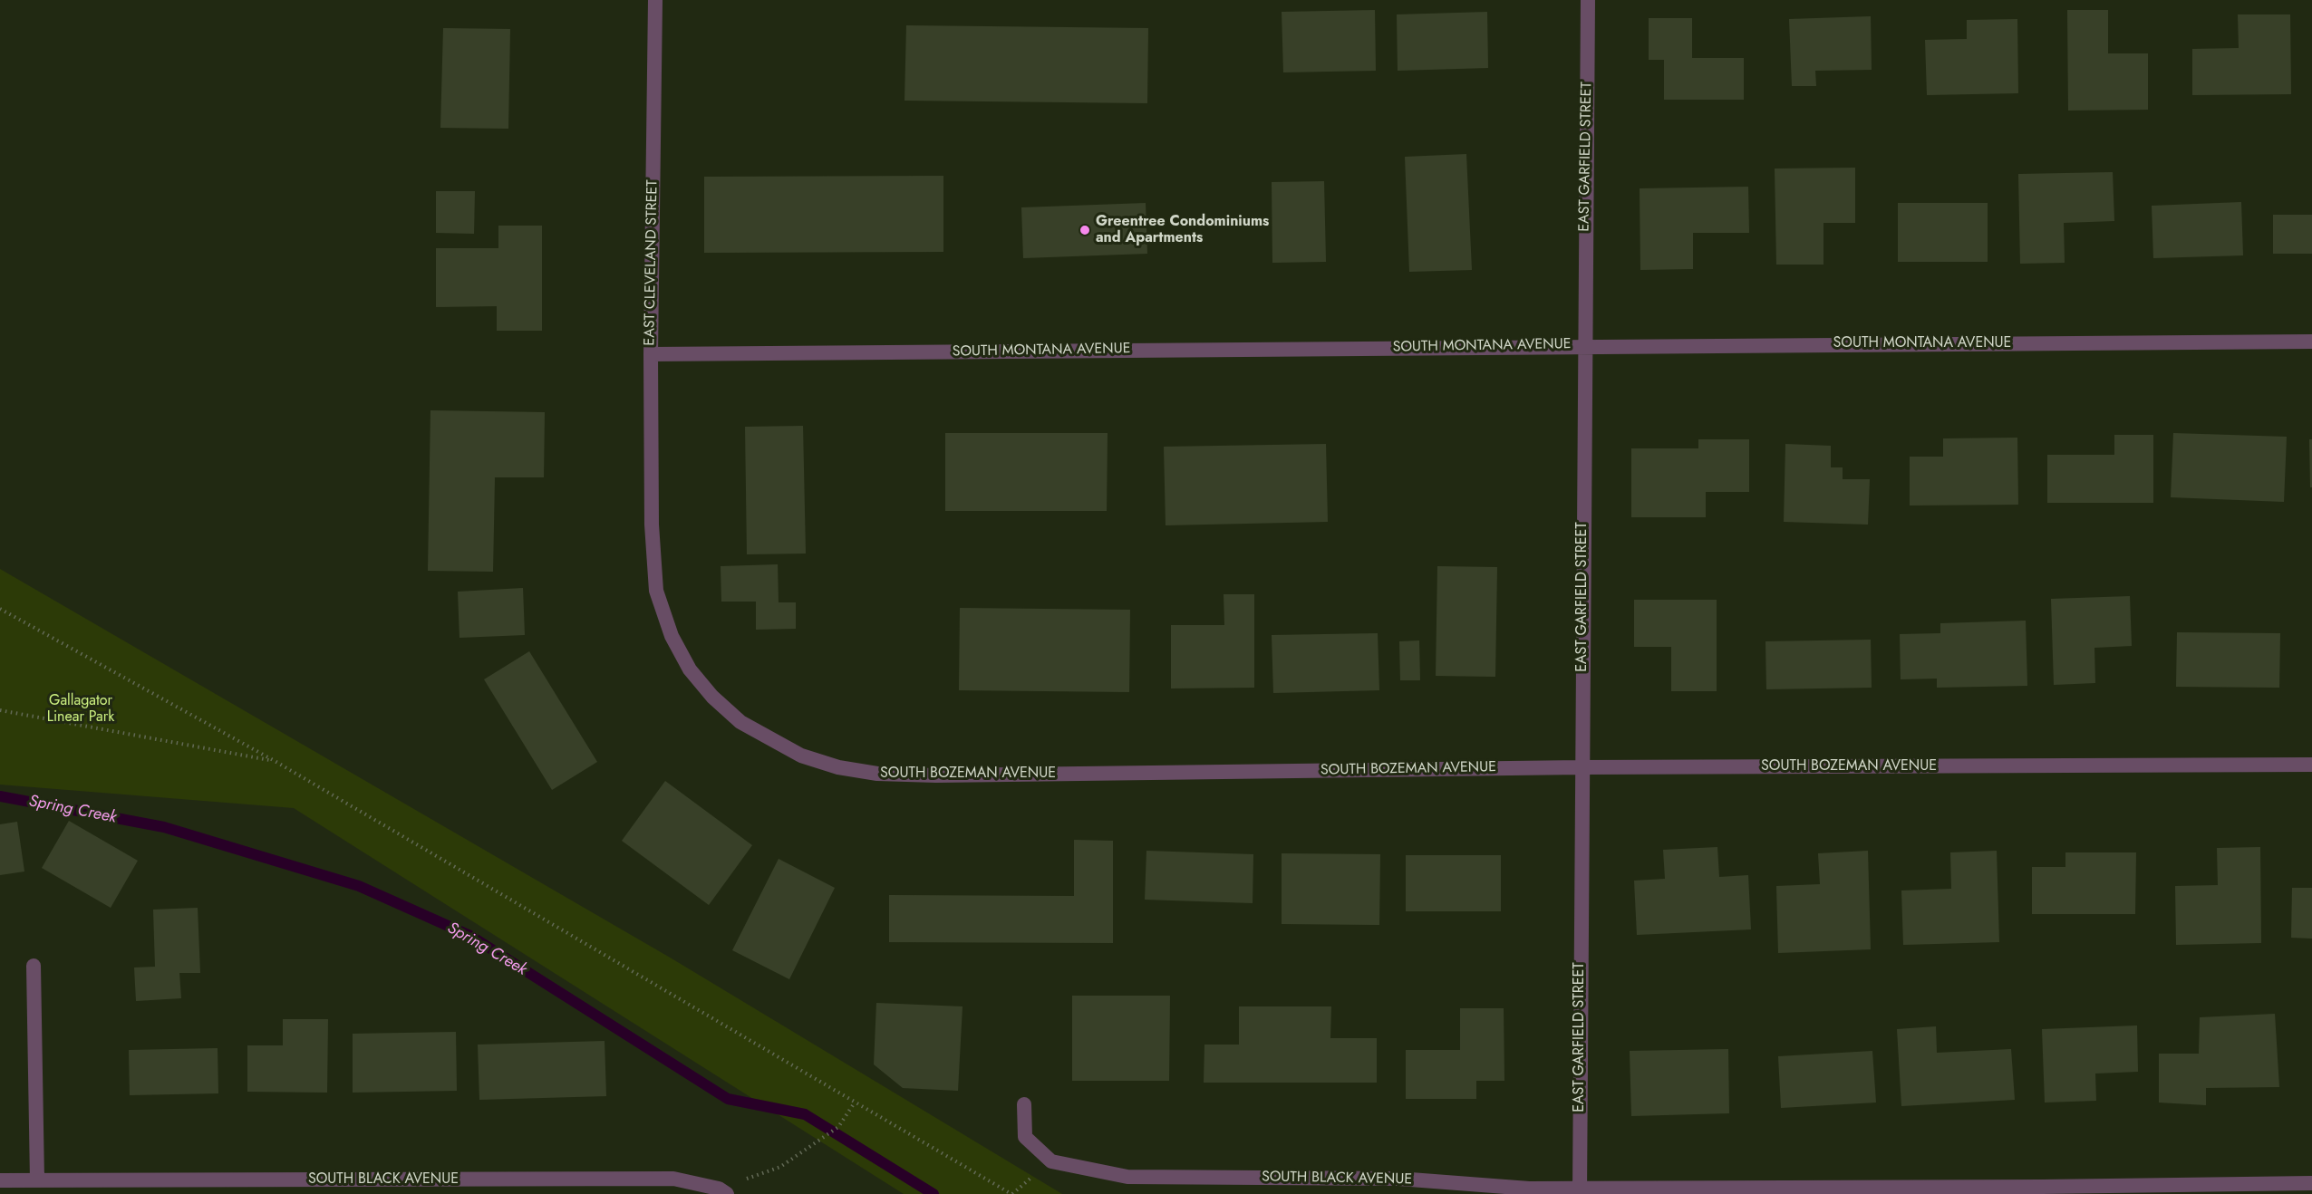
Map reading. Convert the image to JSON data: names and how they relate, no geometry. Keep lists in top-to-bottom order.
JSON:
{
  "streets": {
    "street": [
      "EAST GARFIELD STREET",
      "EAST CLEVELAND STREET",
      "SOUTH MONTANA AVENUE",
      "SOUTH BOZEMAN AVENUE",
      "SOUTH BLACK AVENUE"
    ]
  },
  "crossings": [
    ["EAST GARFIELD STREET", "SOUTH MONTANA AVENUE"],
    ["EAST GARFIELD STREET", "SOUTH BOZEMAN AVENUE"],
    ["EAST GARFIELD STREET", "SOUTH BLACK AVENUE"],
    ["EAST CLEVELAND STREET", "SOUTH MONTANA AVENUE"],
    ["EAST CLEVELAND STREET", "SOUTH BOZEMAN AVENUE"]
  ],
  "water": ["Spring Creek"],
  "parks": ["Gallagator Linear Park"],
  "places": ["Greentree Condominiums and Apartments"]
}
